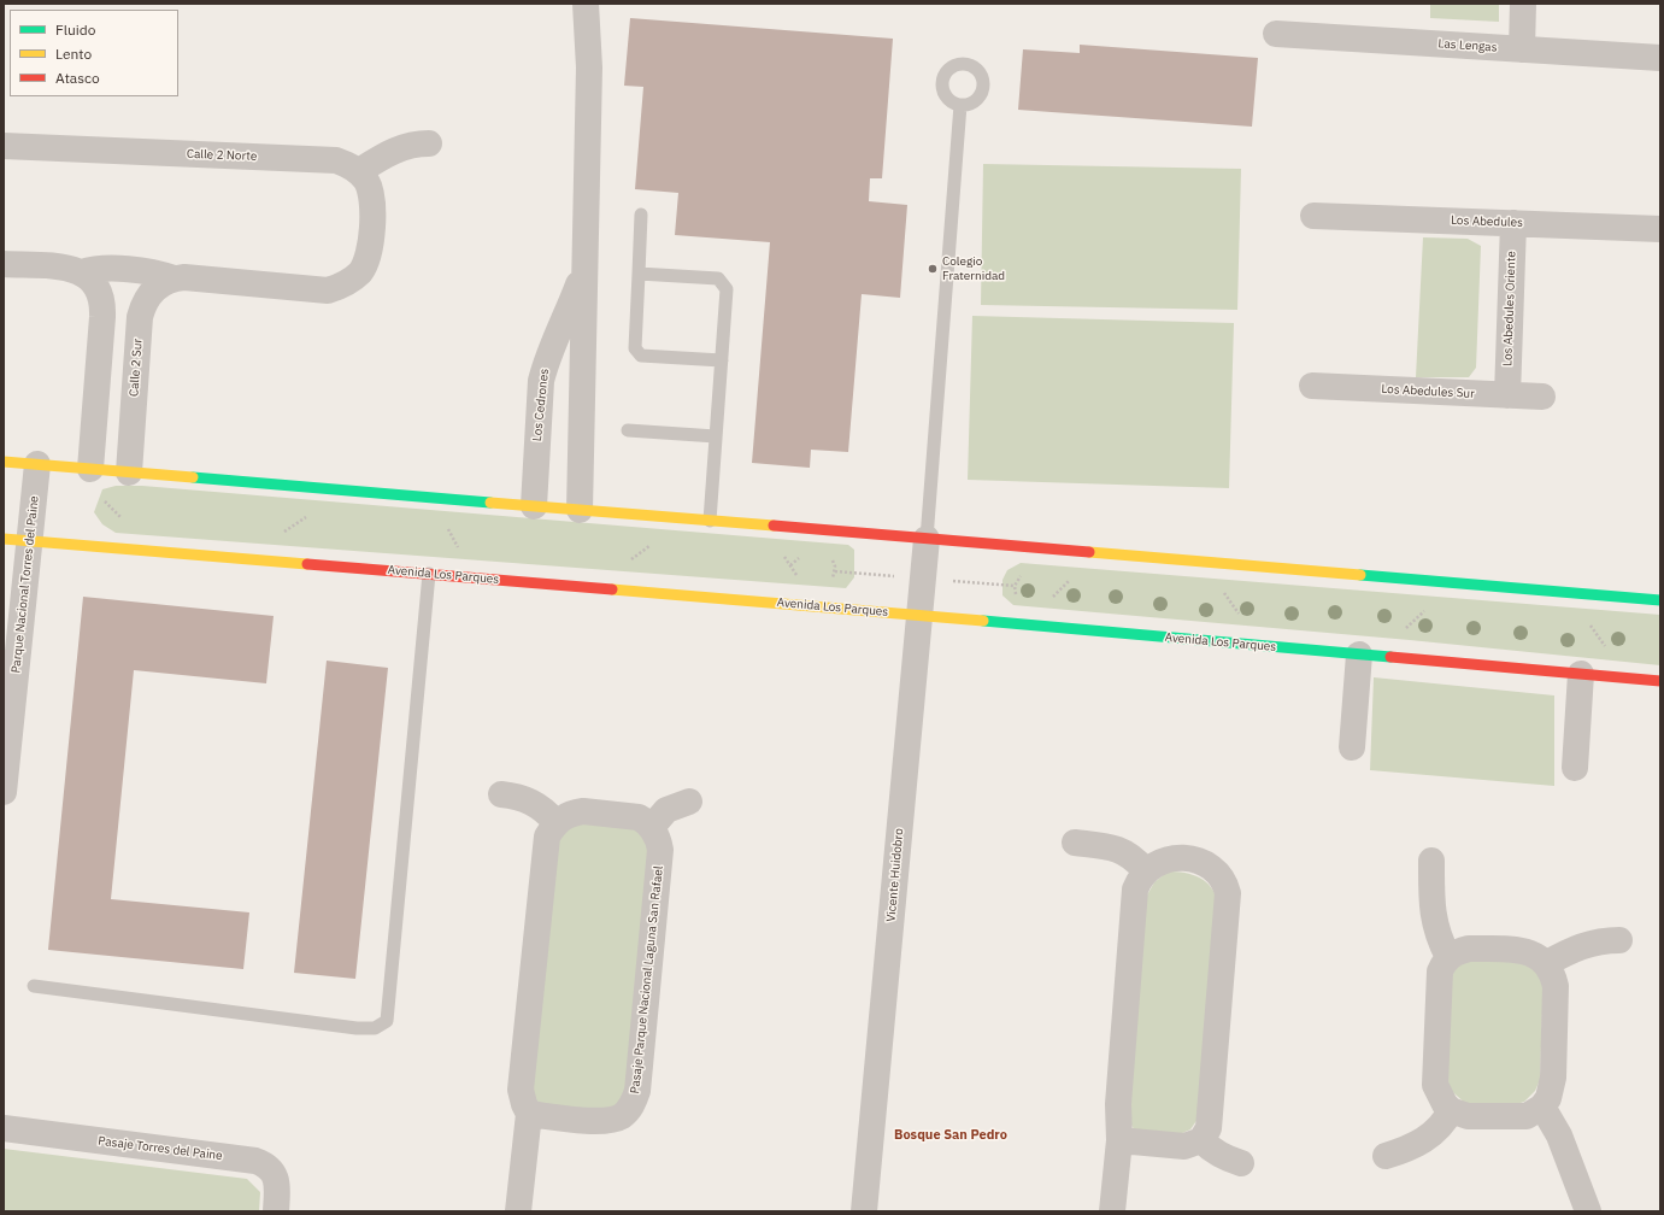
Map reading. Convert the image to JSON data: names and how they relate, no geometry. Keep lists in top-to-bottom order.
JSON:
{
  "streets": {
    "main road": ["Avenida Los Parques"],
    "street": [
      "Las Lengas",
      "Calle 2 Norte",
      "Los Abedules",
      "Los Abedules Oriente",
      "Calle 2 Sur",
      "Los Abedules Sur",
      "Los Cedrones",
      "Parque Nacional Torres del Paine",
      "Vicente Huidobro",
      "Pasaje Parque Nacional Laguna San Rafael",
      "Pasaje Torres del Paine"
    ]
  },
  "crossings": [
    ["Los Abedules", "Los Abedules Oriente"],
    ["Los Abedules Oriente", "Los Abedules Sur"],
    ["Avenida Los Parques", "Parque Nacional Torres del Paine"],
    ["Avenida Los Parques", "Vicente Huidobro"]
  ],
  "districts": ["Bosque San Pedro"],
  "places": ["Colegio Fraternidad"],
  "legend": ["Fluido", "Lento", "Atasco"]
}
